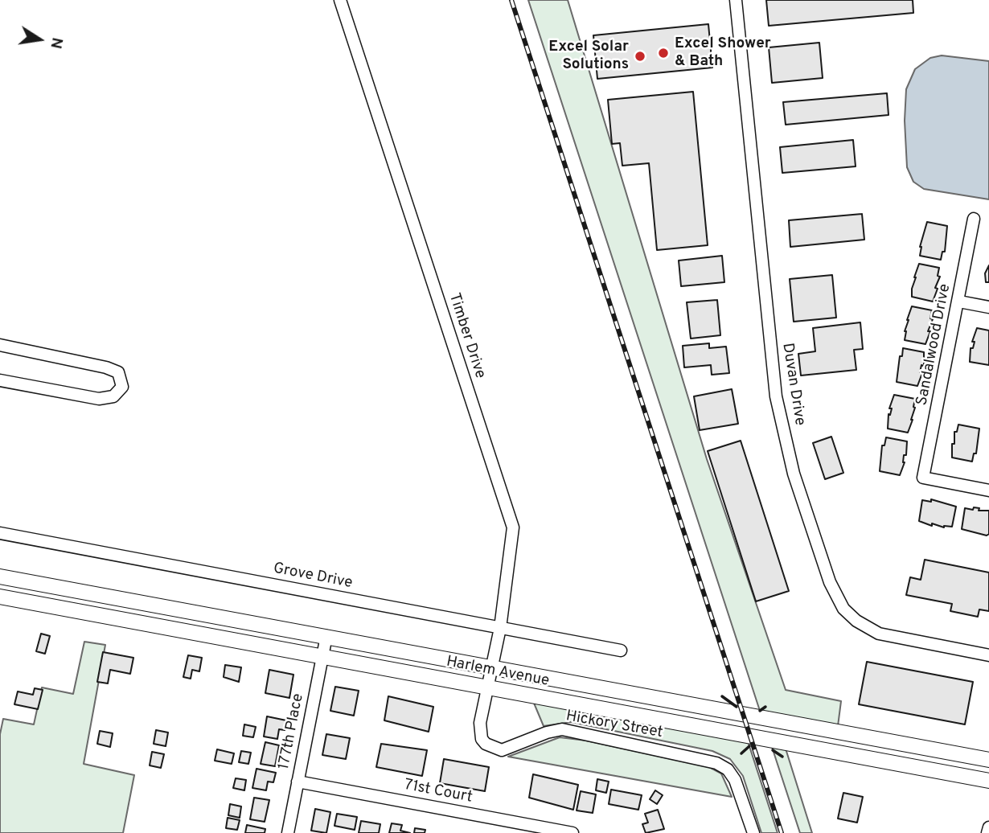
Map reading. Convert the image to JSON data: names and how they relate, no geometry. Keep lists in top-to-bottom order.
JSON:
{
  "streets": {
    "main road": ["Harlem Avenue"],
    "street": [
      "Timber Drive",
      "Sandalwood Drive",
      "Duvan Drive",
      "Grove Drive",
      "Hickory Street",
      "177th Place",
      "71st Court"
    ]
  },
  "crossings": [
    ["Timber Drive", "Grove Drive"],
    ["Timber Drive", "Harlem Avenue"],
    ["Timber Drive", "Hickory Street"],
    ["Harlem Avenue", "Hickory Street"],
    ["Harlem Avenue", "177th Place"],
    ["177th Place", "71st Court"]
  ],
  "places": ["Excel Shower & Bath", "Excel Solar Solutions"],
  "north": "right"
}
